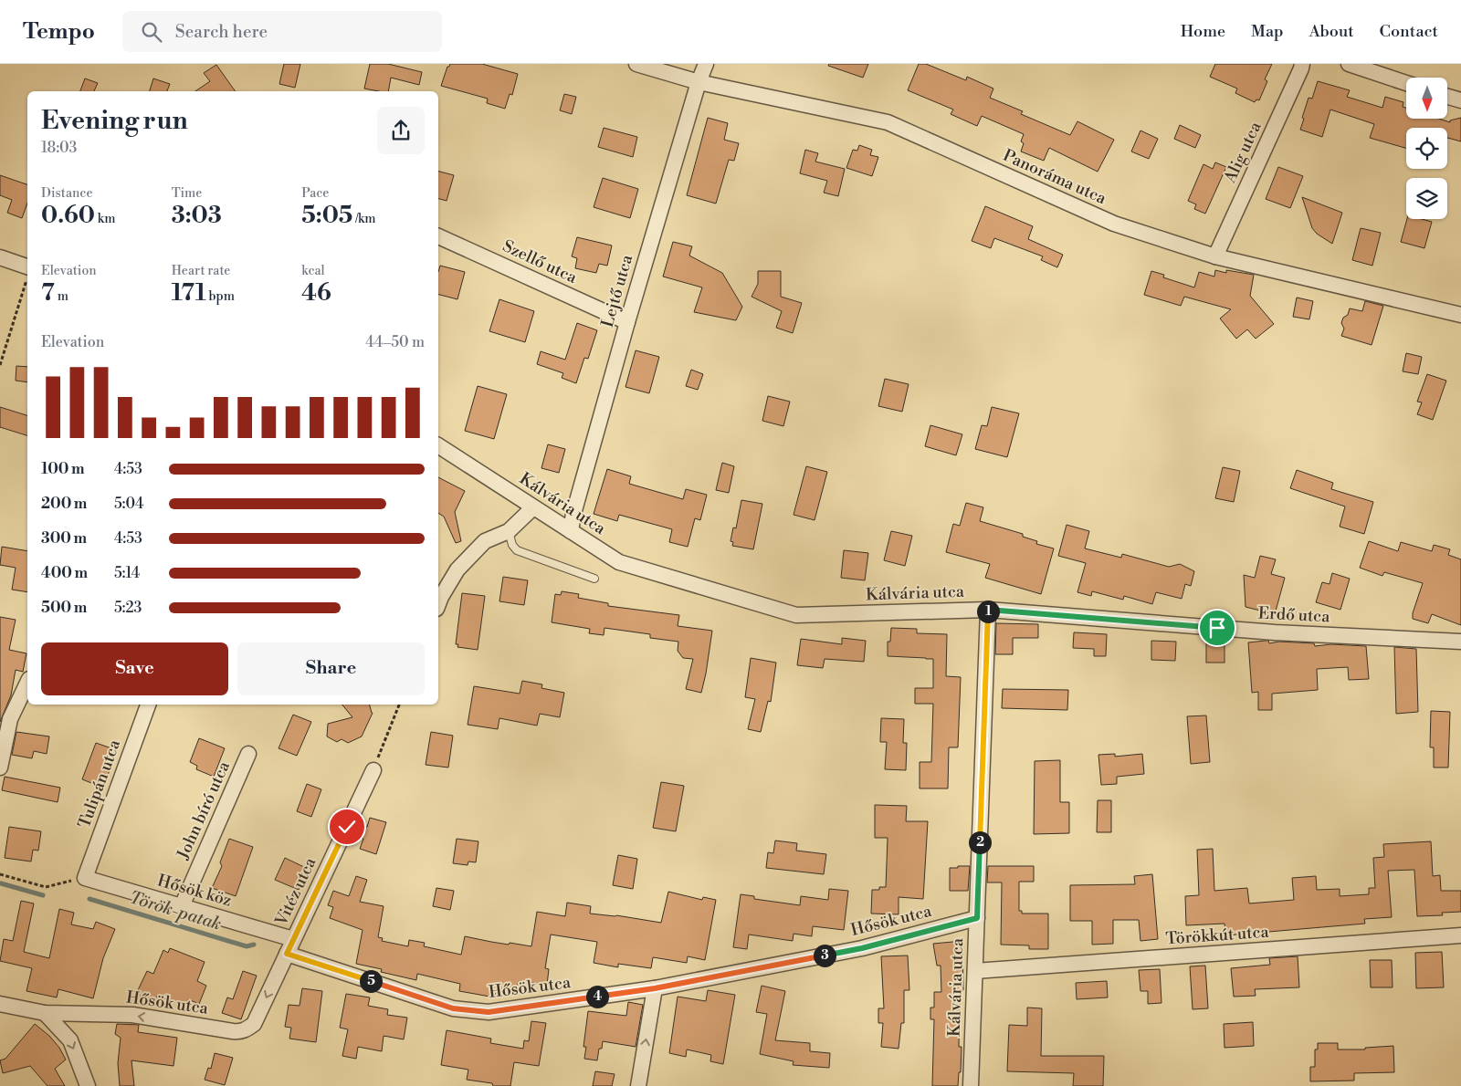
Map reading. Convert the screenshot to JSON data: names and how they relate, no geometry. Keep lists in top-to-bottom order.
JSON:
{
  "streets": {
    "street": [
      "Alig utca",
      "Panoráma utca",
      "Szellő utca",
      "Lejtő utca",
      "Kálvária utca",
      "Erdő utca",
      "Tulipán utca",
      "John bíró utca",
      "Hősök köz",
      "Vitéz utca",
      "Hősök utca",
      "Törökkút utca"
    ]
  },
  "crossings": [
    ["Alig utca", "Panoráma utca"],
    ["Panoráma utca", "Lejtő utca"],
    ["Szellő utca", "Lejtő utca"],
    ["Lejtő utca", "Kálvária utca"],
    ["Kálvária utca", "Erdő utca"],
    ["Kálvária utca", "Hősök utca"],
    ["Kálvária utca", "Törökkút utca"],
    ["Tulipán utca", "Hősök köz"],
    ["John bíró utca", "Hősök köz"],
    ["Hősök köz", "Vitéz utca"],
    ["Vitéz utca", "Hősök utca"]
  ],
  "water": ["Török-patak"],
  "north": "bottom",
  "page": {
    "header": "Tempo",
    "search": "Search here",
    "nav": [
      "Home",
      "Map",
      "About",
      "Contact"
    ],
    "heading": ["Evening run", "18:03"],
    "stats": [
      ["Distance", "0.60 km"],
      ["Time", "3:03"],
      ["Pace", "5:05 /km"],
      ["Elevation", "7 m"],
      ["Heart rate", "171 bpm"],
      ["kcal", "46"]
    ],
    "chart": ["Elevation", "44–50 m"],
    "list": [
      {
        "name": "100 m",
        "note": "4:53"
      },
      {
        "name": "200 m",
        "note": "5:04"
      },
      {
        "name": "300 m",
        "note": "4:53"
      },
      {
        "name": "400 m",
        "note": "5:14"
      },
      {
        "name": "500 m",
        "note": "5:23"
      }
    ],
    "pins": [
      "1",
      "2",
      "3",
      "5",
      "4"
    ],
    "buttons": ["Save", "Share"]
  }
}
